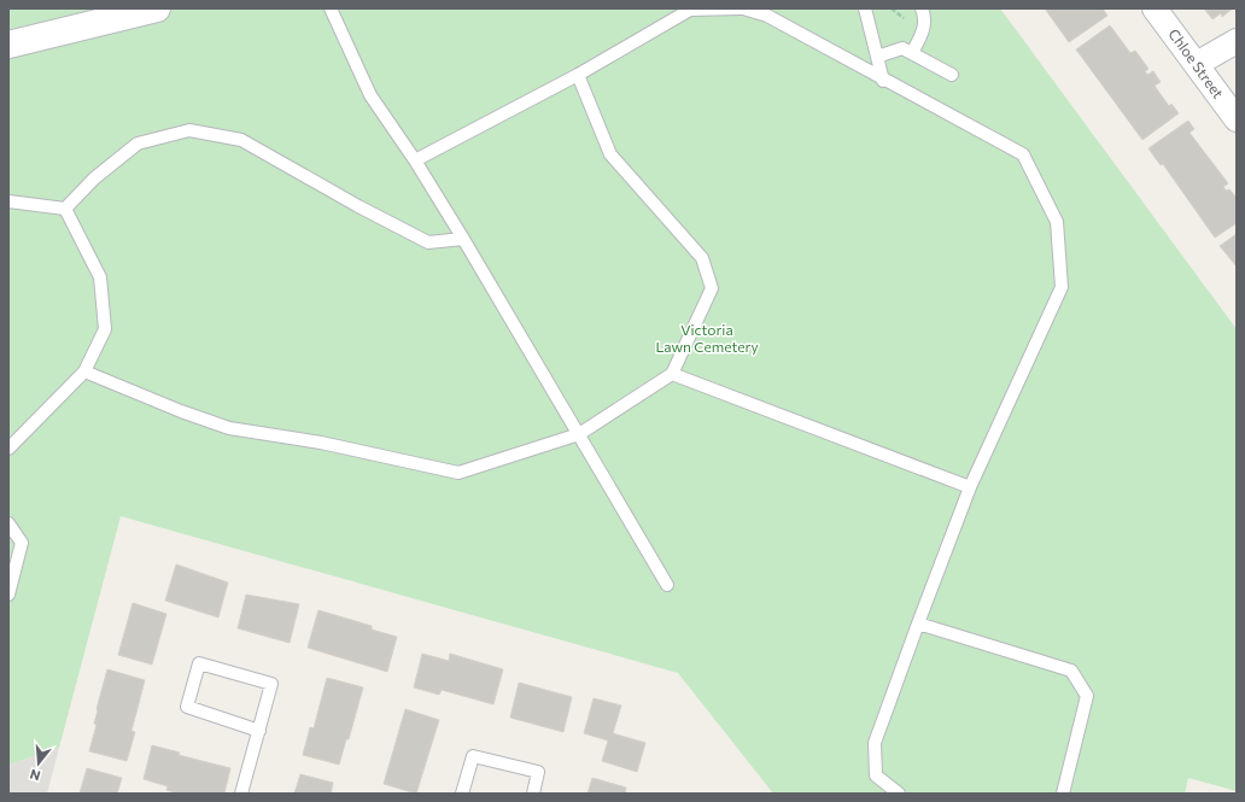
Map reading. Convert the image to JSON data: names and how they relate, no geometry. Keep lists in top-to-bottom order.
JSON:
{
  "streets": {
    "street": ["Chloe Street"]
  },
  "parks": ["Victoria Lawn Cemetery"],
  "north": "bottom"
}
